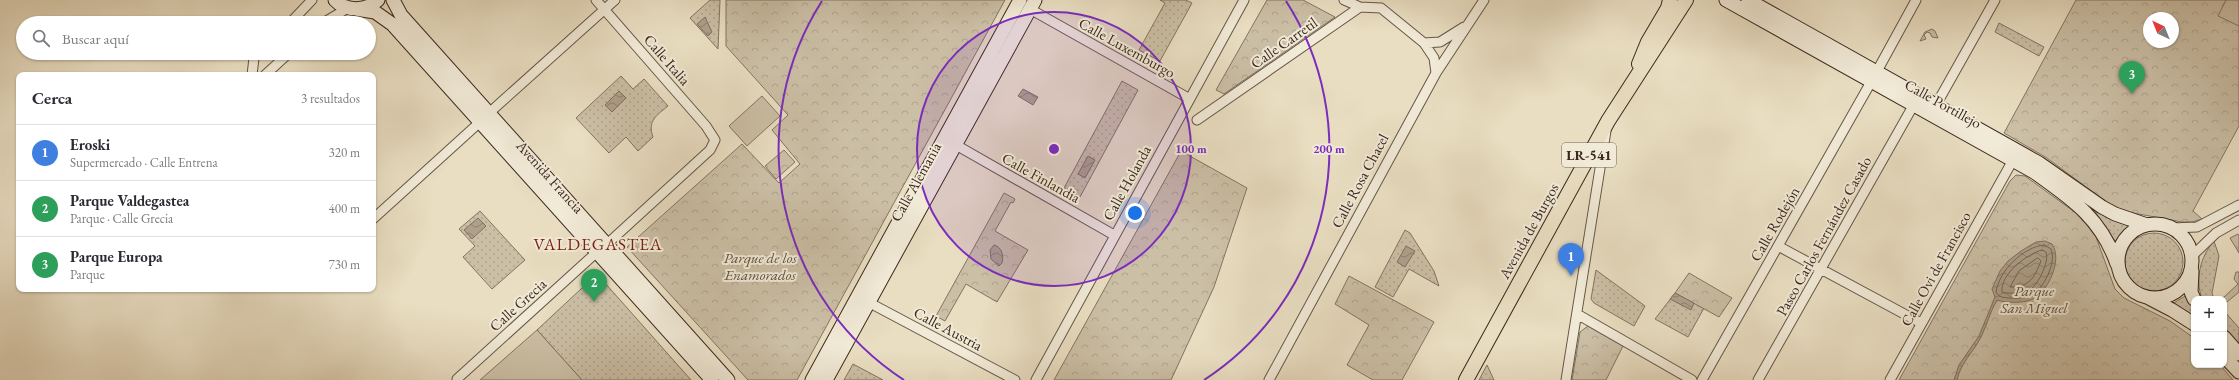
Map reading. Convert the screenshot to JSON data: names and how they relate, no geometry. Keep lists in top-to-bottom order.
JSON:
{
  "streets": {
    "main road": [
      "Calle Portillejo",
      "LR-541",
      "Avenida Francia",
      "Calle Alemania",
      "Avenida de Burgos"
    ],
    "street": [
      "Calle Carretil",
      "Calle Luxemburgo",
      "Calle Italia",
      "Calle Finlandia",
      "Calle Rosa Chacel",
      "Calle Holanda",
      "Calle Rodejón",
      "Paseo Carlos Fernández Casado",
      "Calle Ovi de Francisco",
      "Calle Grecia",
      "Calle Austria"
    ]
  },
  "crossings": [
    ["Calle Luxemburgo", "Calle Alemania"],
    ["Calle Luxemburgo", "Calle Holanda"],
    ["Calle Italia", "Calle Grecia"],
    ["Calle Portillejo", "Calle Rodejón"],
    ["Calle Portillejo", "Paseo Carlos Fernández Casado"],
    ["Calle Portillejo", "Calle Ovi de Francisco"],
    ["Avenida Francia", "Calle Grecia"],
    ["Calle Finlandia", "Calle Alemania"],
    ["Calle Finlandia", "Calle Holanda"],
    ["Calle Alemania", "Calle Austria"]
  ],
  "districts": ["VALDEGASTEA"],
  "parks": ["Parque de los Enamorados", "Parque San Miguel"],
  "north": "top left",
  "page": {
    "search": "Buscar aquí",
    "pins": ["3", "1", "2"],
    "heading": ["Cerca", "3 resultados"],
    "list": [
      {
        "mark": "1",
        "name": "Eroski",
        "note": "Supermercado · Calle Entrena",
        "value": "320 m"
      },
      {
        "mark": "2",
        "name": "Parque Valdegastea",
        "note": "Parque · Calle Grecia",
        "value": "400 m"
      },
      {
        "mark": "3",
        "name": "Parque Europa",
        "note": "Parque",
        "value": "730 m"
      }
    ],
    "map_buttons": ["+", "−"]
  },
  "rings": ["100 m", "200 m"]
}
